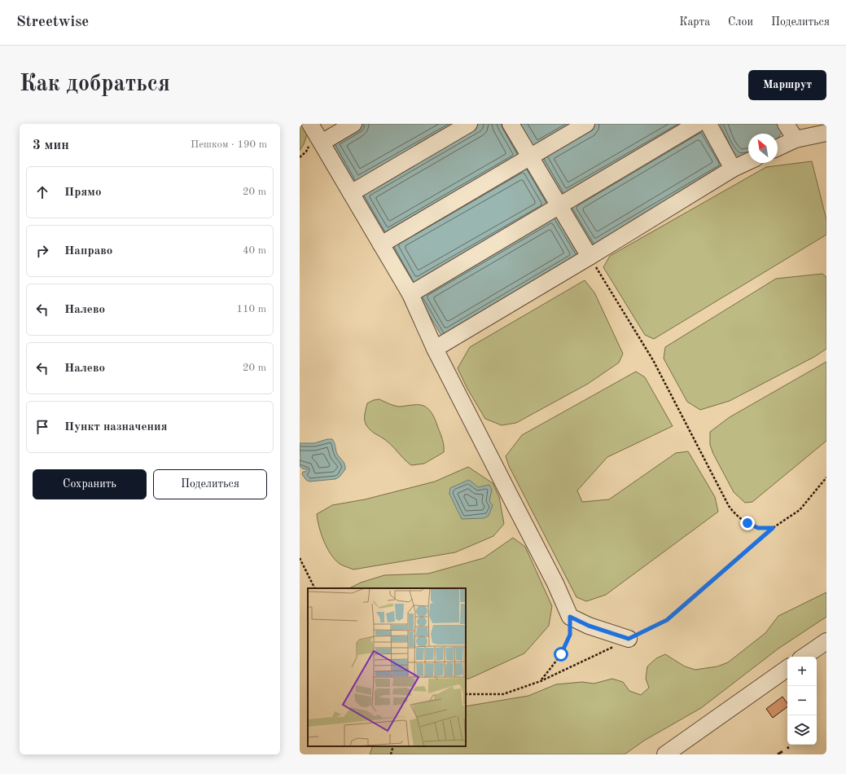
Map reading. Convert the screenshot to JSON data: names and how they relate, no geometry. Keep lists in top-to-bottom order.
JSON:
{
  "north": "top left",
  "page": {
    "header": "Streetwise",
    "nav": ["Карта", "Слои", "Поделиться"],
    "buttons": [
      "Маршрут",
      ["Сохранить", "Поделиться"]
    ],
    "title": "Как добраться",
    "heading": ["3 мин", "Пешком · 190 m"],
    "list": [
      ["Прямо", "20 m"],
      ["Направо", "40 m"],
      ["Налево", "110 m"],
      ["Налево", "20 m"],
      "Пункт назначения"
    ],
    "map_buttons": ["+", "−"]
  }
}
